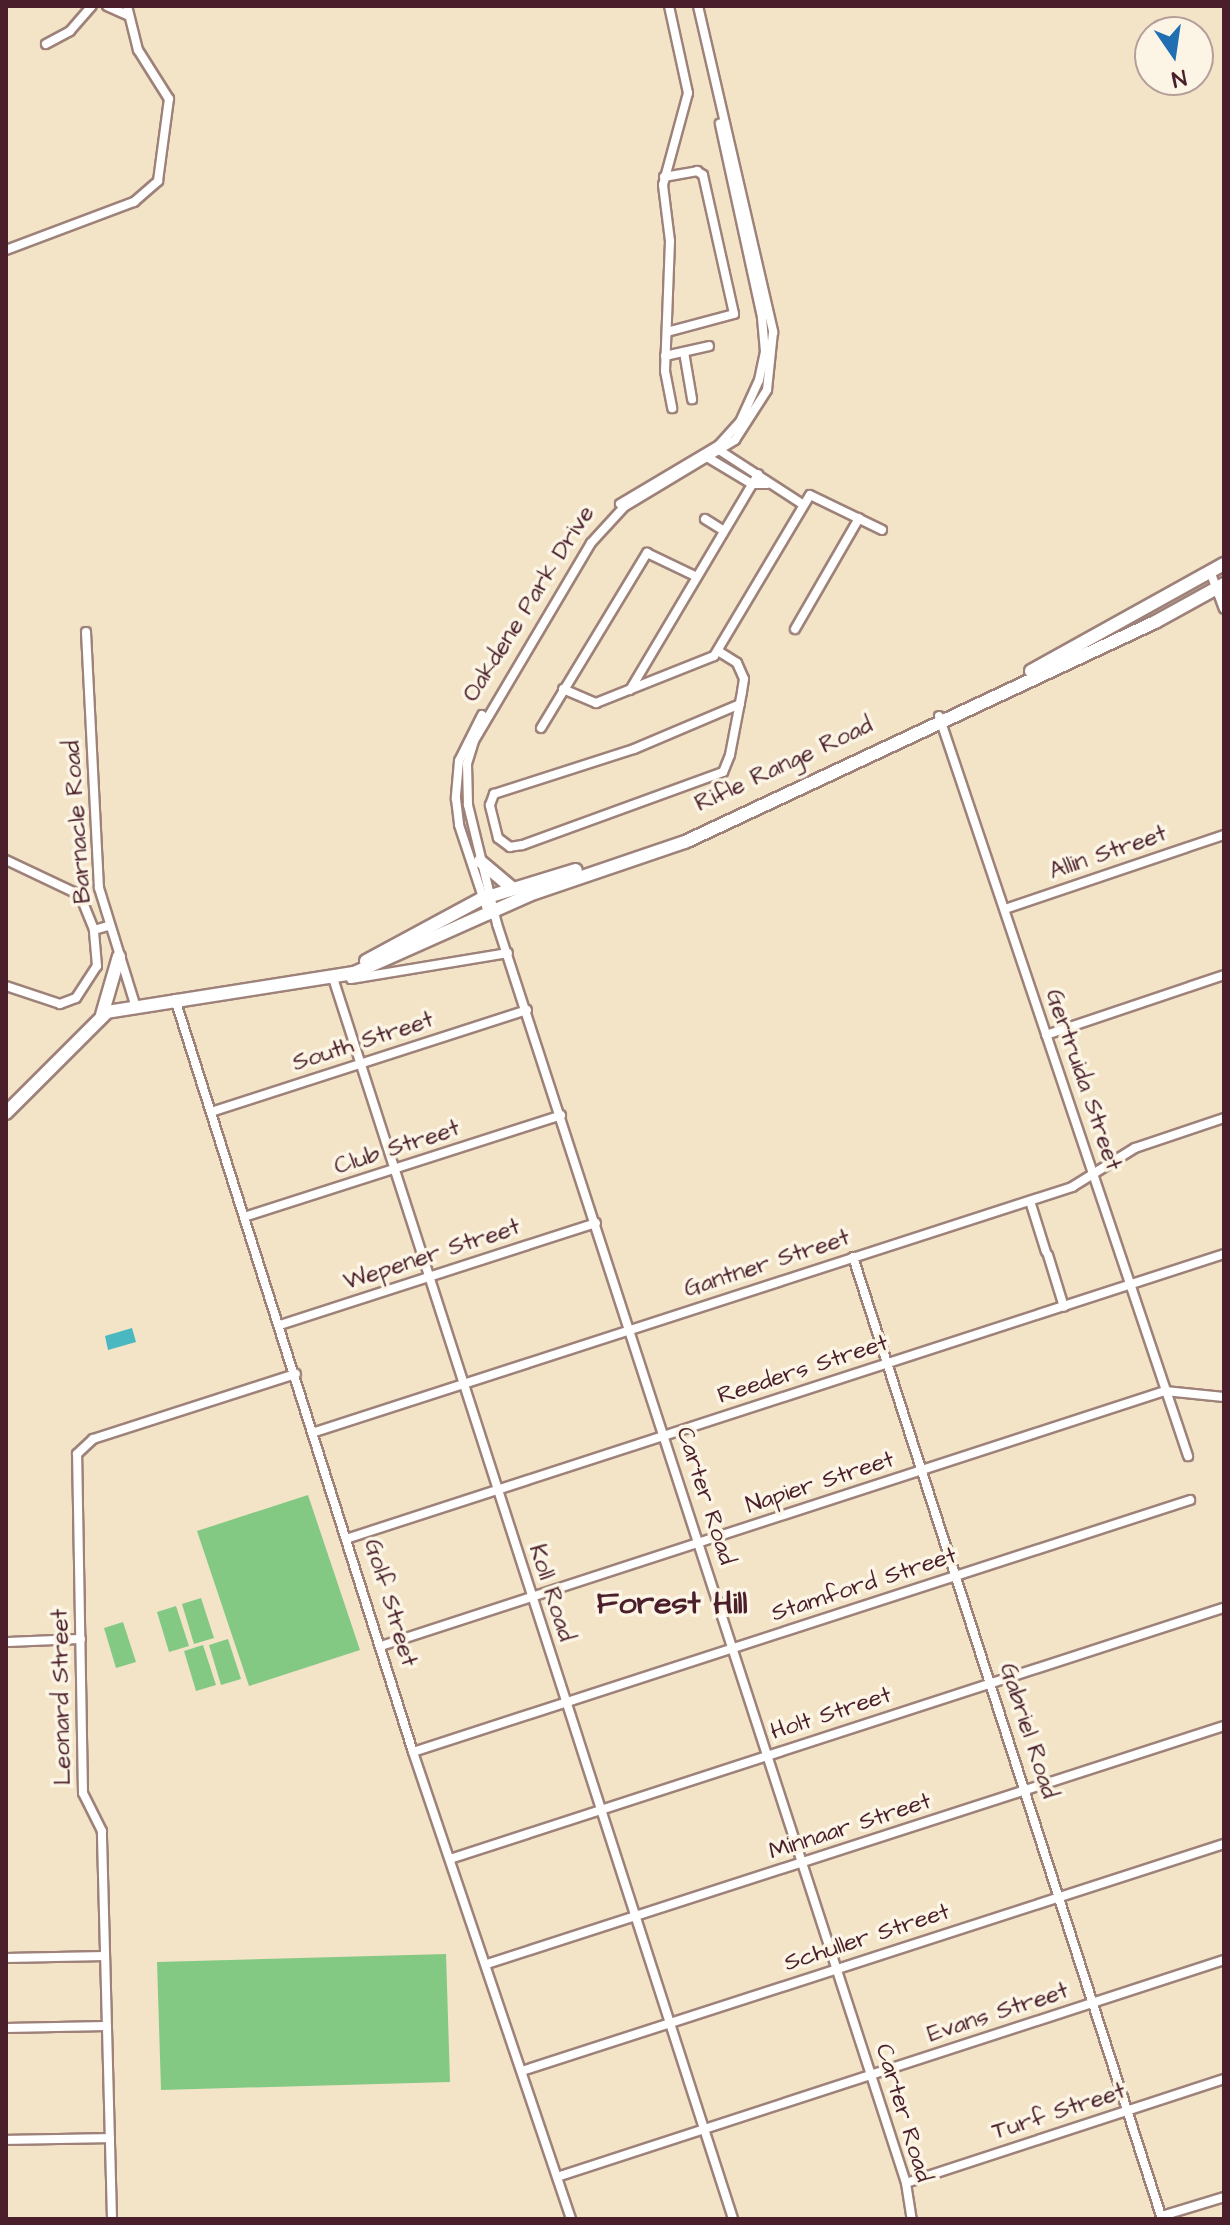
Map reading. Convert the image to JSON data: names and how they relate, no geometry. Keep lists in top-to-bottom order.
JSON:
{
  "streets": {
    "main road": ["Rifle Range Road"],
    "street": [
      "Oakdene Park Drive",
      "Barnacle Road",
      "Allin Street",
      "South Street",
      "Gertruida Street",
      "Club Street",
      "Wepener Street",
      "Gantner Street",
      "Reeders Street",
      "Napier Street",
      "Carter Road",
      "Stamford Street",
      "Koll Road",
      "Golf Street",
      "Leonard Street",
      "Holt Street",
      "Gabriel Road",
      "Minnaar Street",
      "Schuller Street",
      "Evans Street",
      "Turf Street"
    ]
  },
  "crossings": [
    ["Oakdene Park Drive", "Rifle Range Road"],
    ["Oakdene Park Drive", "Carter Road"],
    ["Rifle Range Road", "Gertruida Street"],
    ["Rifle Range Road", "Carter Road"],
    ["Allin Street", "Gertruida Street"],
    ["South Street", "Carter Road"],
    ["South Street", "Koll Road"],
    ["South Street", "Golf Street"],
    ["Gertruida Street", "Gantner Street"],
    ["Gertruida Street", "Reeders Street"],
    ["Gertruida Street", "Napier Street"],
    ["Club Street", "Carter Road"],
    ["Club Street", "Koll Road"],
    ["Club Street", "Golf Street"],
    ["Wepener Street", "Carter Road"],
    ["Wepener Street", "Koll Road"],
    ["Wepener Street", "Golf Street"],
    ["Gantner Street", "Carter Road"],
    ["Gantner Street", "Koll Road"],
    ["Gantner Street", "Golf Street"],
    ["Gantner Street", "Gabriel Road"],
    ["Reeders Street", "Carter Road"],
    ["Reeders Street", "Koll Road"],
    ["Reeders Street", "Golf Street"],
    ["Reeders Street", "Gabriel Road"],
    ["Napier Street", "Carter Road"],
    ["Napier Street", "Koll Road"],
    ["Napier Street", "Golf Street"],
    ["Napier Street", "Gabriel Road"],
    ["Carter Road", "Stamford Street"],
    ["Carter Road", "Holt Street"],
    ["Carter Road", "Minnaar Street"],
    ["Carter Road", "Schuller Street"],
    ["Carter Road", "Evans Street"],
    ["Carter Road", "Turf Street"],
    ["Stamford Street", "Koll Road"],
    ["Stamford Street", "Golf Street"],
    ["Stamford Street", "Gabriel Road"],
    ["Koll Road", "Holt Street"],
    ["Koll Road", "Minnaar Street"],
    ["Koll Road", "Schuller Street"],
    ["Koll Road", "Evans Street"],
    ["Golf Street", "Leonard Street"],
    ["Golf Street", "Holt Street"],
    ["Golf Street", "Minnaar Street"],
    ["Golf Street", "Schuller Street"],
    ["Golf Street", "Evans Street"],
    ["Holt Street", "Gabriel Road"],
    ["Gabriel Road", "Minnaar Street"],
    ["Gabriel Road", "Schuller Street"],
    ["Gabriel Road", "Evans Street"],
    ["Gabriel Road", "Turf Street"]
  ],
  "districts": ["Forest Hill"],
  "north": "bottom"
}
